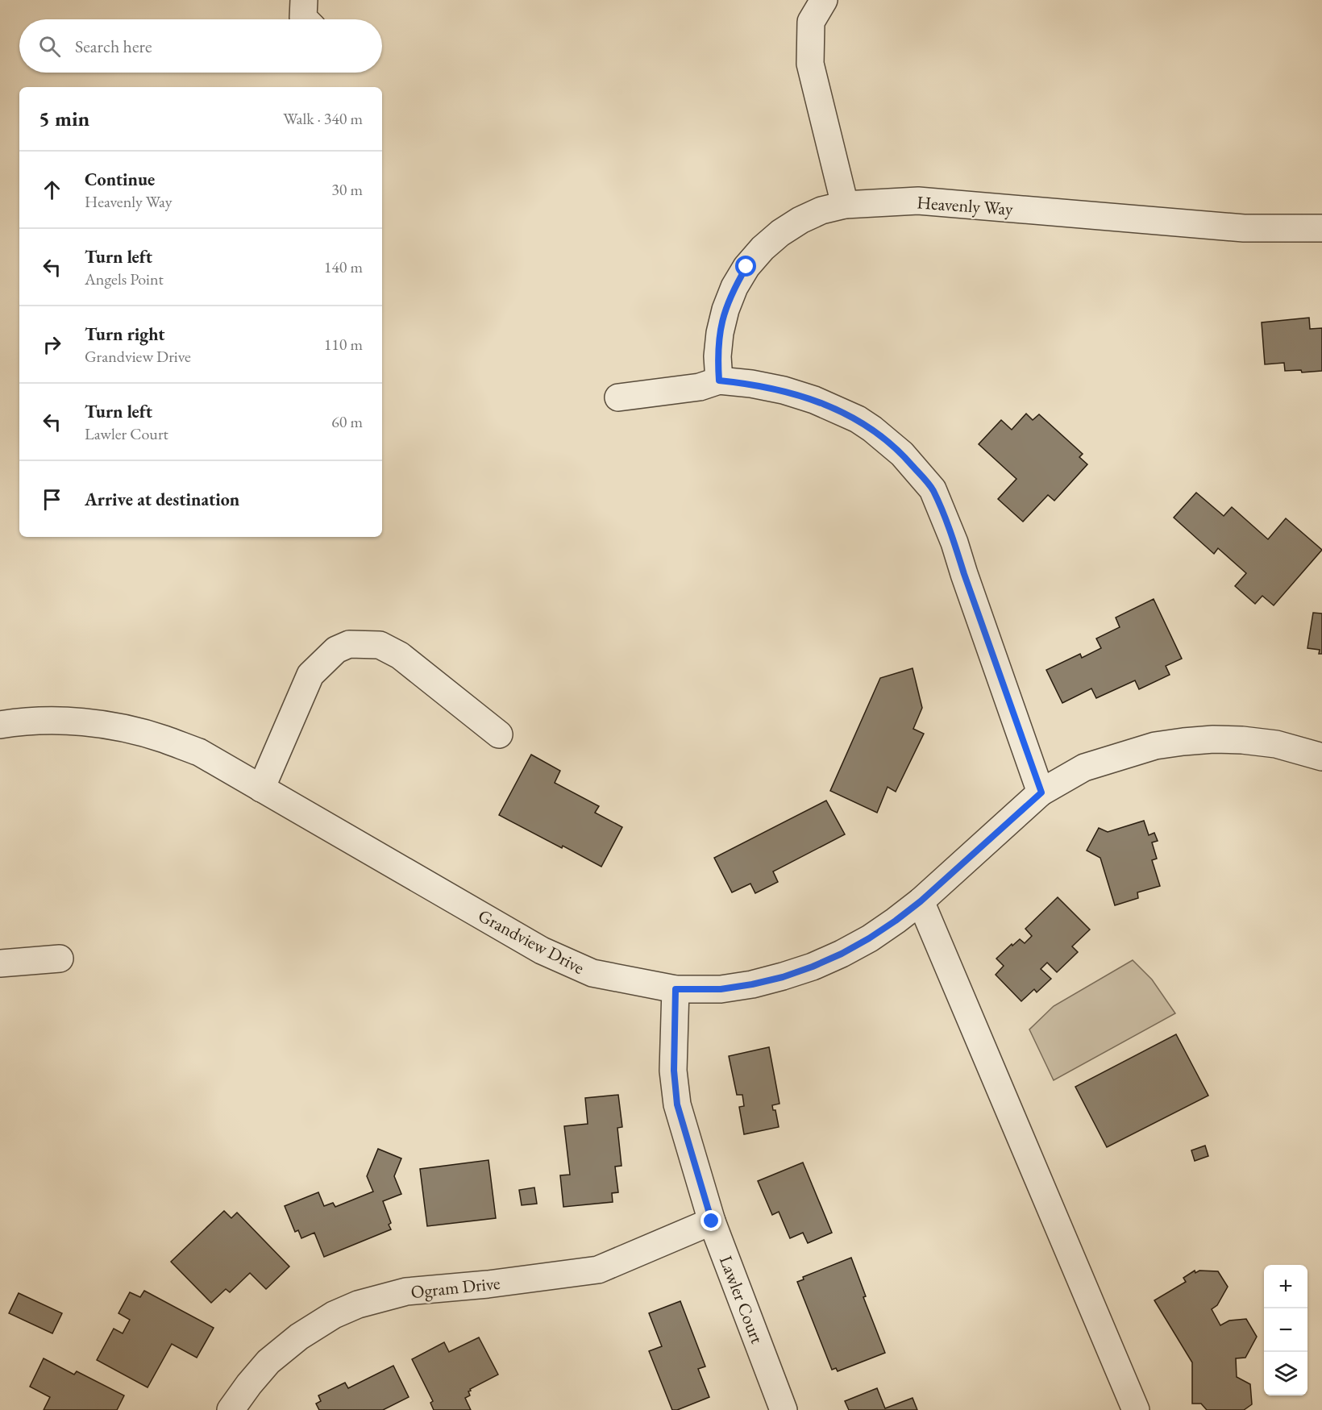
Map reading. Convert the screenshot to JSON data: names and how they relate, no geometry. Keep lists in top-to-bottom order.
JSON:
{
  "streets": {
    "street": [
      "Heavenly Way",
      "Grandview Drive",
      "Ogram Drive",
      "Lawler Court"
    ]
  },
  "crossings": [
    ["Grandview Drive", "Lawler Court"],
    ["Ogram Drive", "Lawler Court"]
  ],
  "page": {
    "search": "Search here",
    "heading": ["5 min", "Walk · 340 m"],
    "list": [
      ["Continue", "Heavenly Way", "30 m"],
      ["Turn left", "Angels Point", "140 m"],
      ["Turn right", "Grandview Drive", "110 m"],
      ["Turn left", "Lawler Court", "60 m"],
      "Arrive at destination"
    ],
    "map_buttons": ["+", "−"]
  }
}
